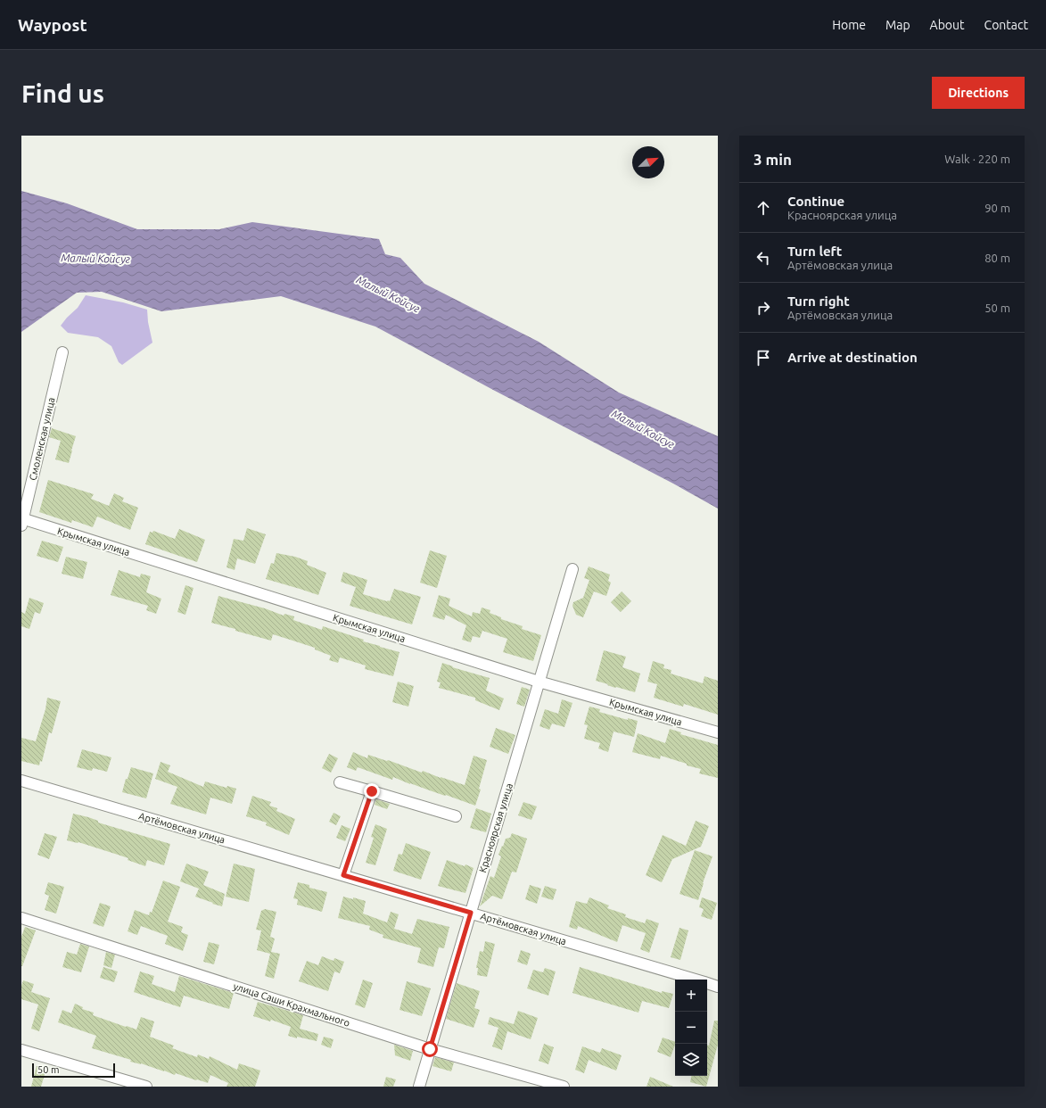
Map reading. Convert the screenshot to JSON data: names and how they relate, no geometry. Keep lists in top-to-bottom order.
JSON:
{
  "streets": {
    "street": [
      "Смоленская улица",
      "Крымская улица",
      "Артёмовская улица",
      "Красноярская улица",
      "улица Саши Крахмального"
    ]
  },
  "crossings": [
    ["Смоленская улица", "Крымская улица"],
    ["Крымская улица", "Красноярская улица"],
    ["Артёмовская улица", "Красноярская улица"],
    ["Красноярская улица", "улица Саши Крахмального"]
  ],
  "water": ["Малый Койсуг"],
  "scale_bar": "50 m",
  "north": "top right",
  "page": {
    "header": "Waypost",
    "nav": [
      "Home",
      "Map",
      "About",
      "Contact"
    ],
    "buttons": "Directions",
    "title": "Find us",
    "heading": ["3 min", "Walk · 220 m"],
    "list": [
      ["Continue", "Красноярская улица", "90 m"],
      ["Turn left", "Артёмовская улица", "80 m"],
      ["Turn right", "Артёмовская улица", "50 m"],
      "Arrive at destination"
    ],
    "map_buttons": ["+", "−"],
    "scale": "50 m"
  }
}
